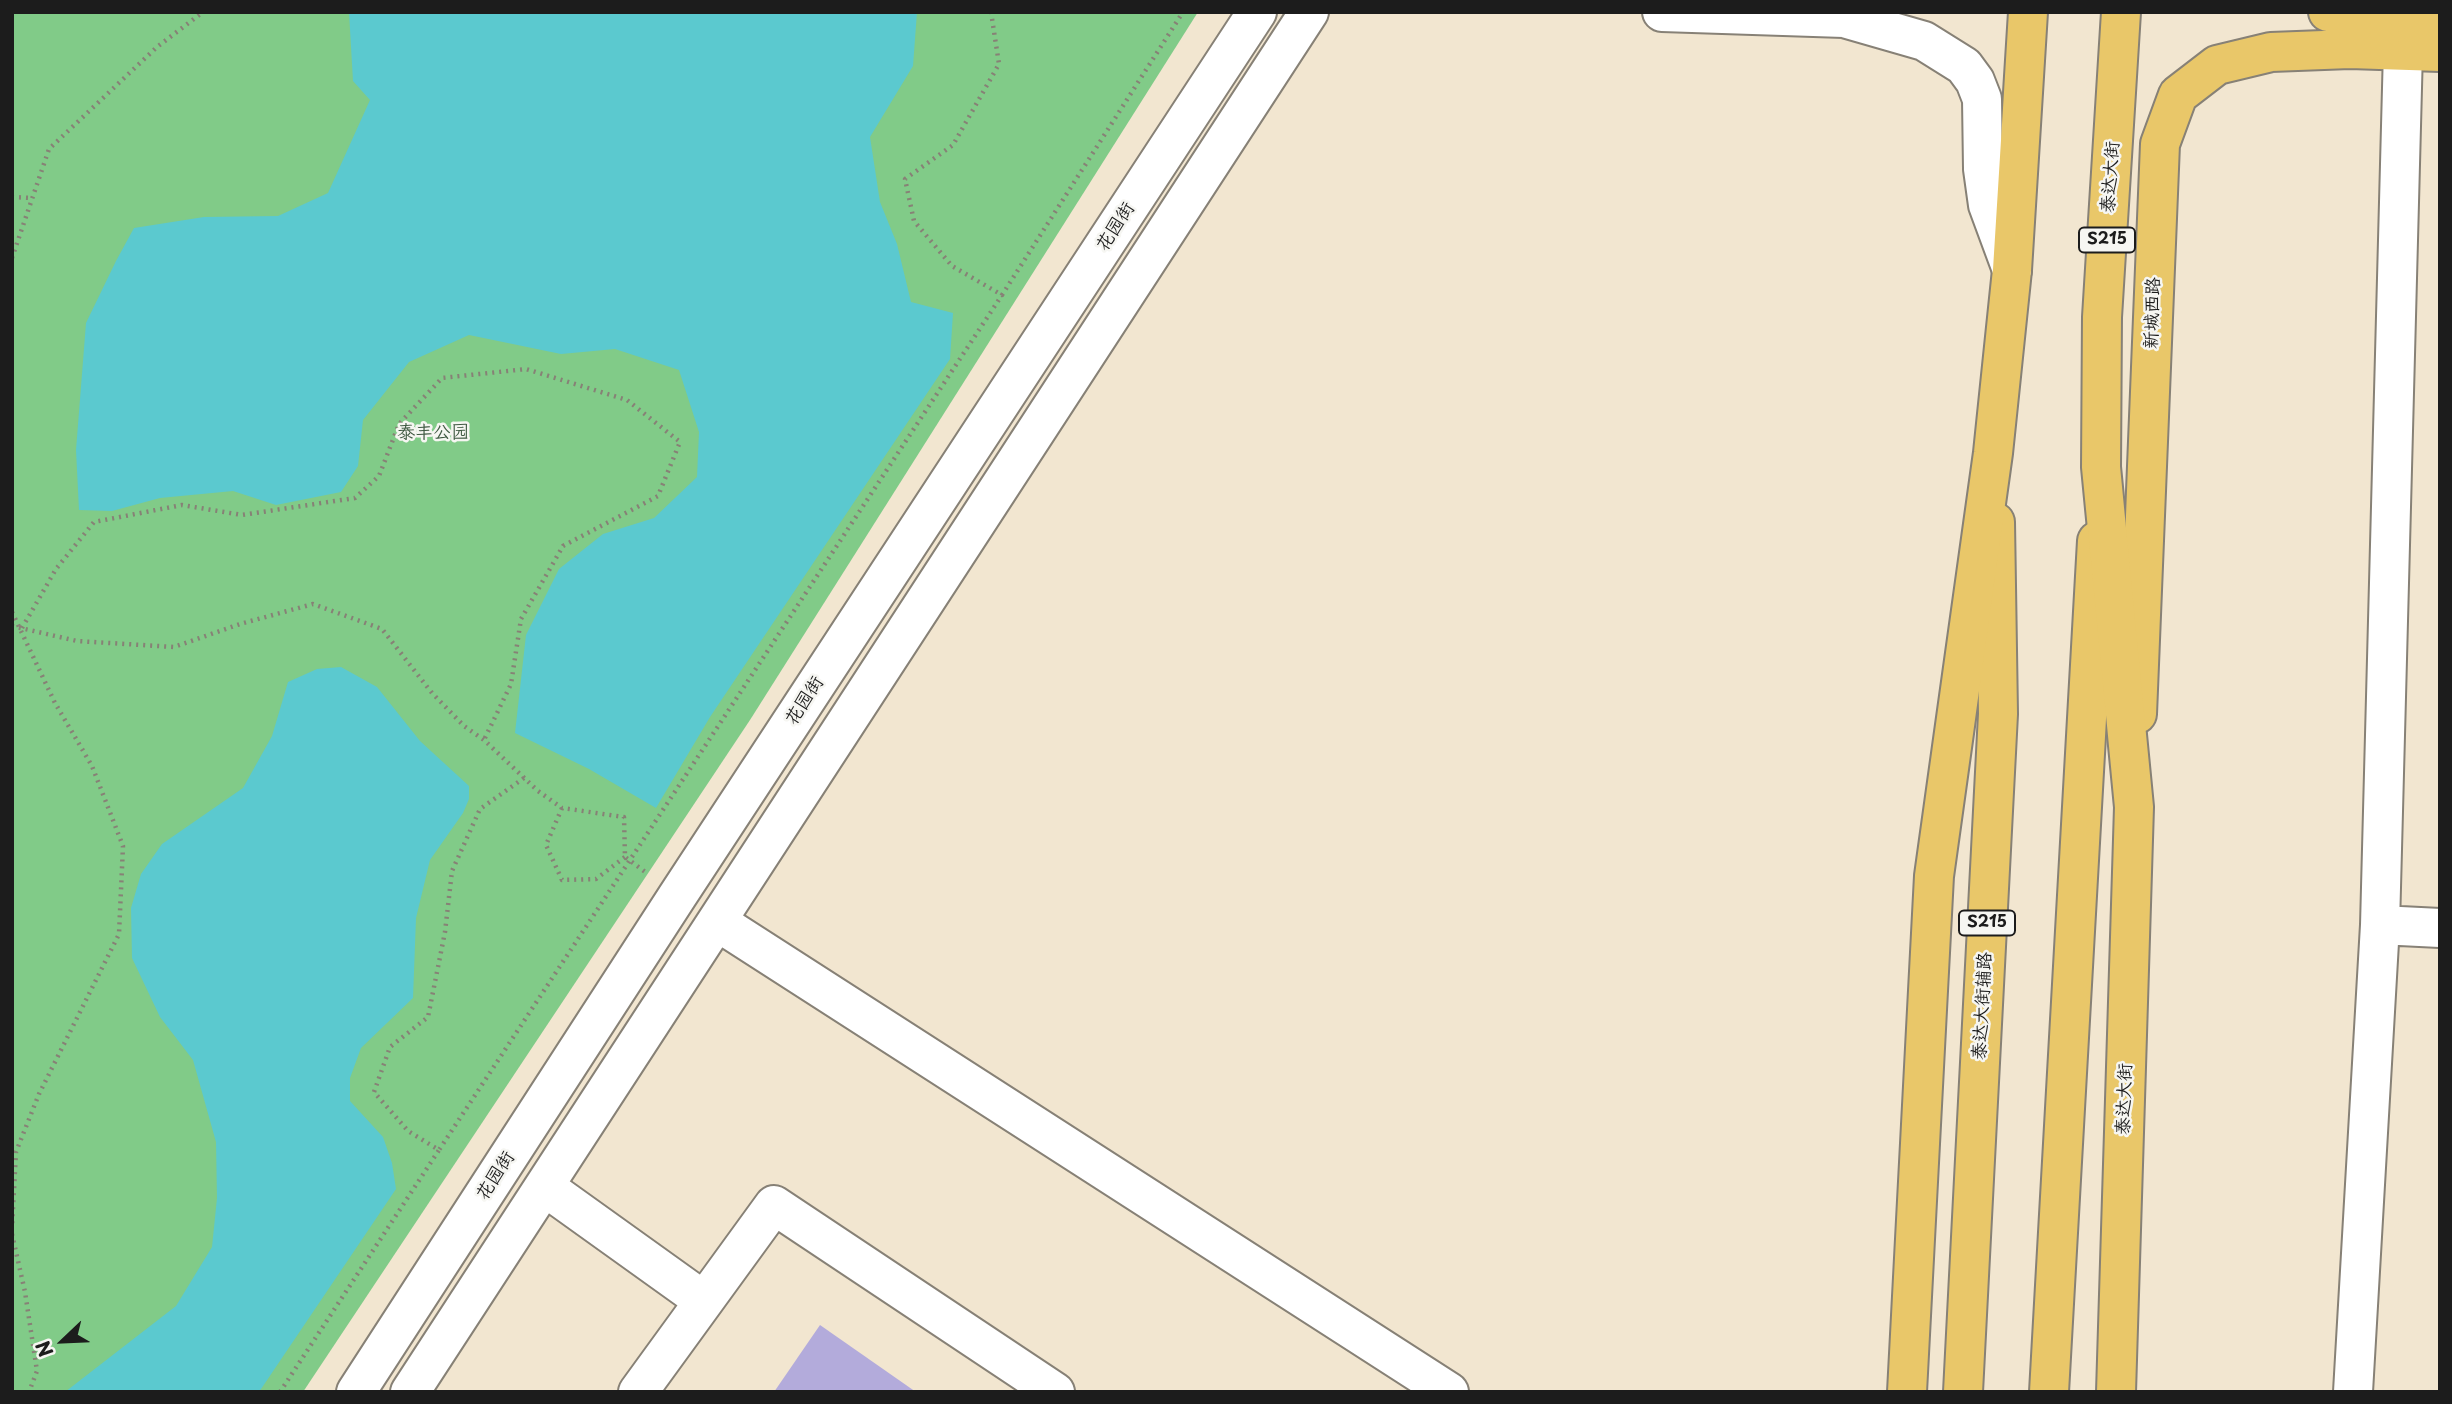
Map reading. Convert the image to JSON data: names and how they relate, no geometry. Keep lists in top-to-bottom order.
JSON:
{
  "streets": {
    "main road": [
      "泰达大街",
      "S215",
      "新城西路",
      "泰达大街辅路"
    ],
    "street": ["花园街"]
  },
  "crossings": [
    ["泰达大街", "S215"],
    ["泰达大街", "新城西路"],
    ["S215", "泰达大街辅路"]
  ],
  "parks": ["泰丰公园"],
  "north": "bottom left"
}
